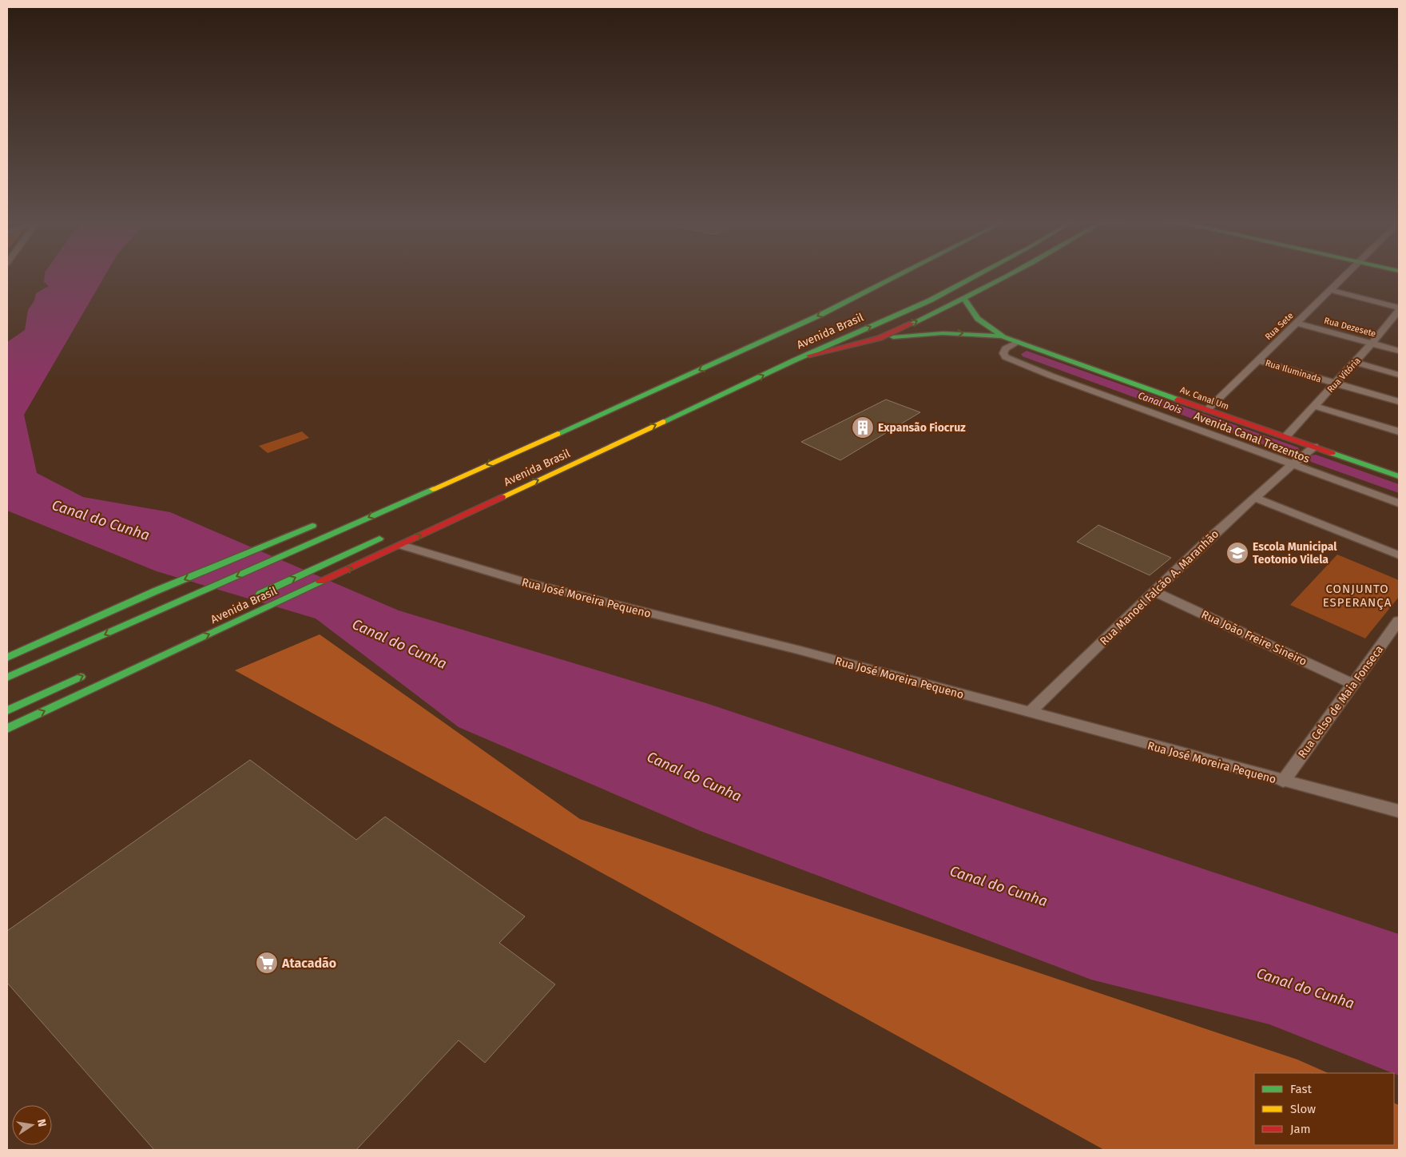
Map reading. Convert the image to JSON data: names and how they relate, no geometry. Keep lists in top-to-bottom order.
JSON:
{
  "streets": {
    "main road": ["Avenida Brasil", "Av. Canal Um"],
    "street": [
      "Rua Sete",
      "Rua Dezesete",
      "Rua Iluminada",
      "Rua Vitória",
      "Avenida Canal Trezentos",
      "Rua Manoel Falcão A. Maranhão",
      "Rua José Moreira Pequeno",
      "Rua João Freire Sineiro",
      "Rua Celso de Maia Fonseca"
    ]
  },
  "crossings": [
    ["Rua Sete", "Rua Dezesete"],
    ["Rua Sete", "Rua Iluminada"],
    ["Rua Sete", "Av. Canal Um"],
    ["Rua Dezesete", "Rua Vitória"],
    ["Avenida Brasil", "Rua José Moreira Pequeno"],
    ["Rua Iluminada", "Rua Vitória"],
    ["Rua Vitória", "Av. Canal Um"],
    ["Av. Canal Um", "Avenida Canal Trezentos"],
    ["Av. Canal Um", "Rua Manoel Falcão A. Maranhão"],
    ["Avenida Canal Trezentos", "Rua Manoel Falcão A. Maranhão"],
    ["Rua Manoel Falcão A. Maranhão", "Rua José Moreira Pequeno"],
    ["Rua Manoel Falcão A. Maranhão", "Rua João Freire Sineiro"],
    ["Rua José Moreira Pequeno", "Rua Celso de Maia Fonseca"],
    ["Rua João Freire Sineiro", "Rua Celso de Maia Fonseca"]
  ],
  "districts": ["CONJUNTO ESPERANÇA"],
  "water": ["Canal Dois", "Canal do Cunha"],
  "places": {
    "building": ["Expansão Fiocruz"],
    "school or university": ["Escola Municipal Teotonio Vilela"],
    "supermarket": ["Atacadão"]
  },
  "legend": ["Fast", "Slow", "Jam"],
  "north": "right"
}
